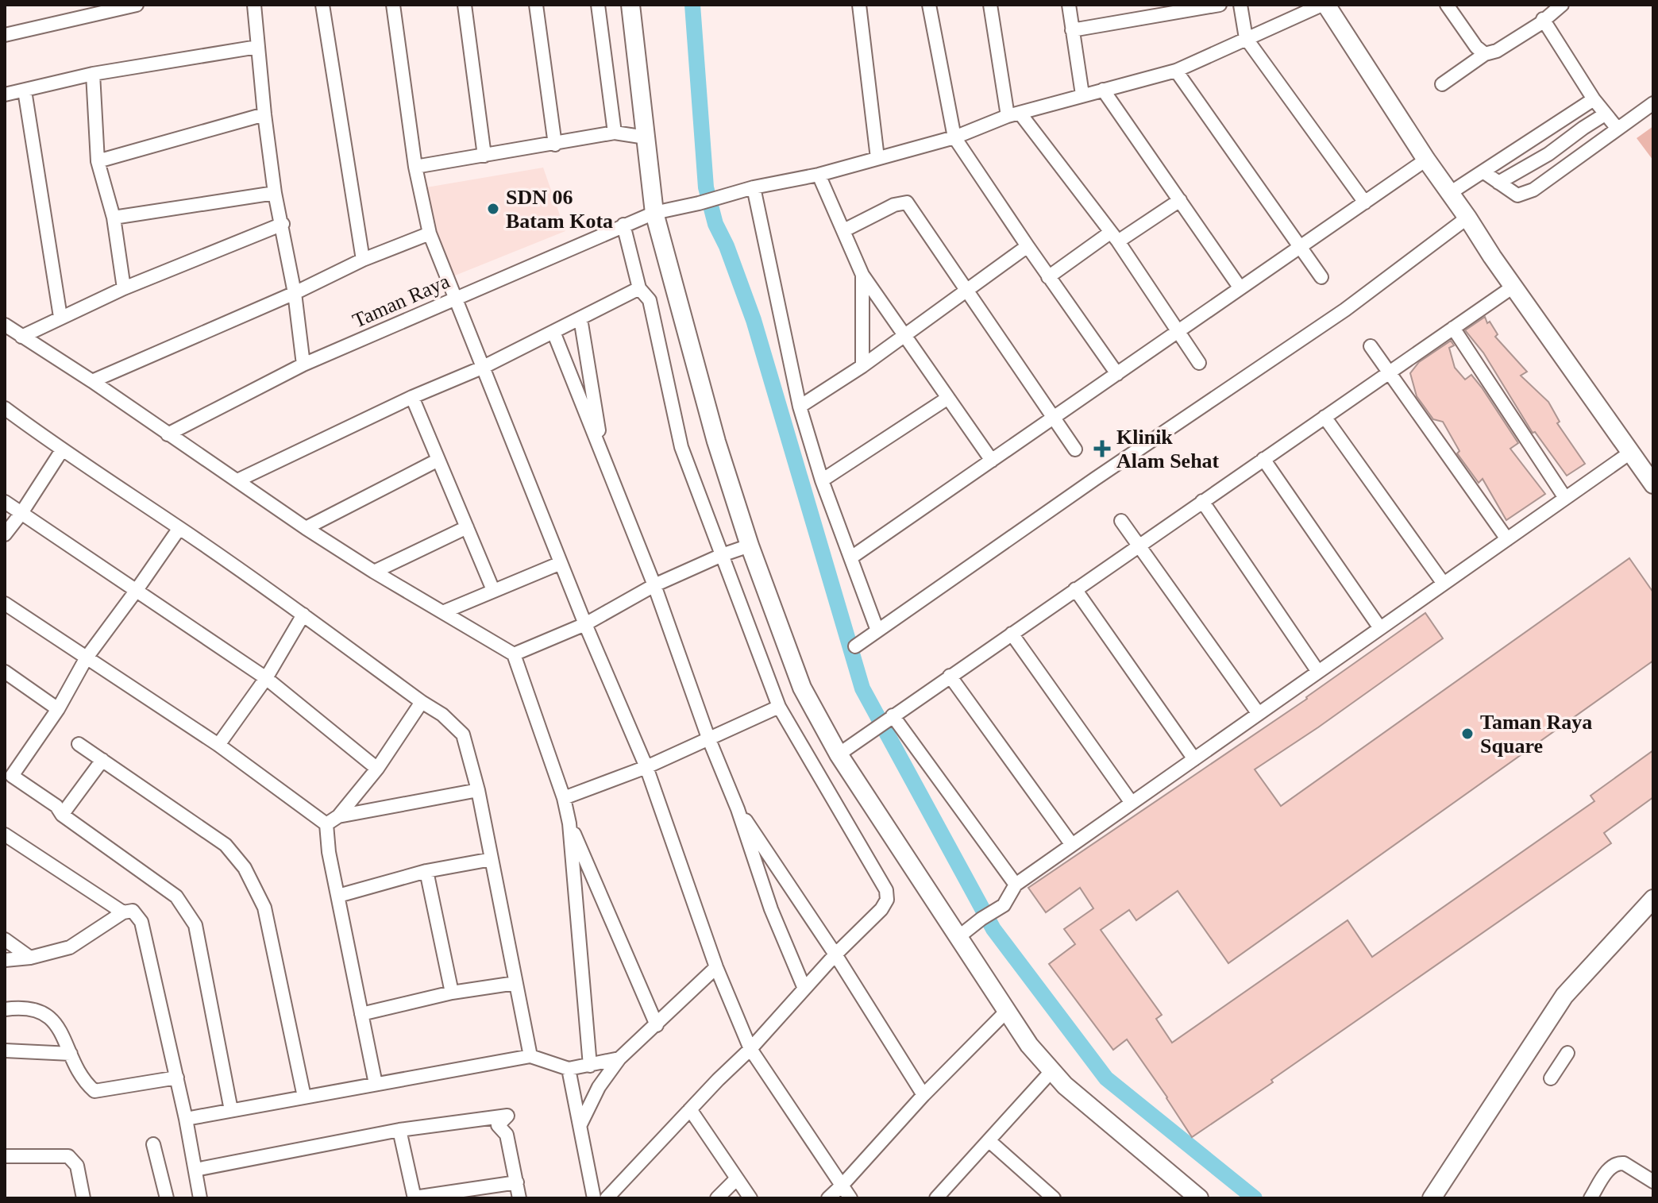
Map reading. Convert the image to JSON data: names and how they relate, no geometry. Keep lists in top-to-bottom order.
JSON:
{
  "streets": {
    "street": ["Taman Raya"]
  },
  "places": {
    "other": ["SDN 06 Batam Kota", "Taman Raya Square"],
    "health": ["Klinik Alam Sehat"]
  }
}
